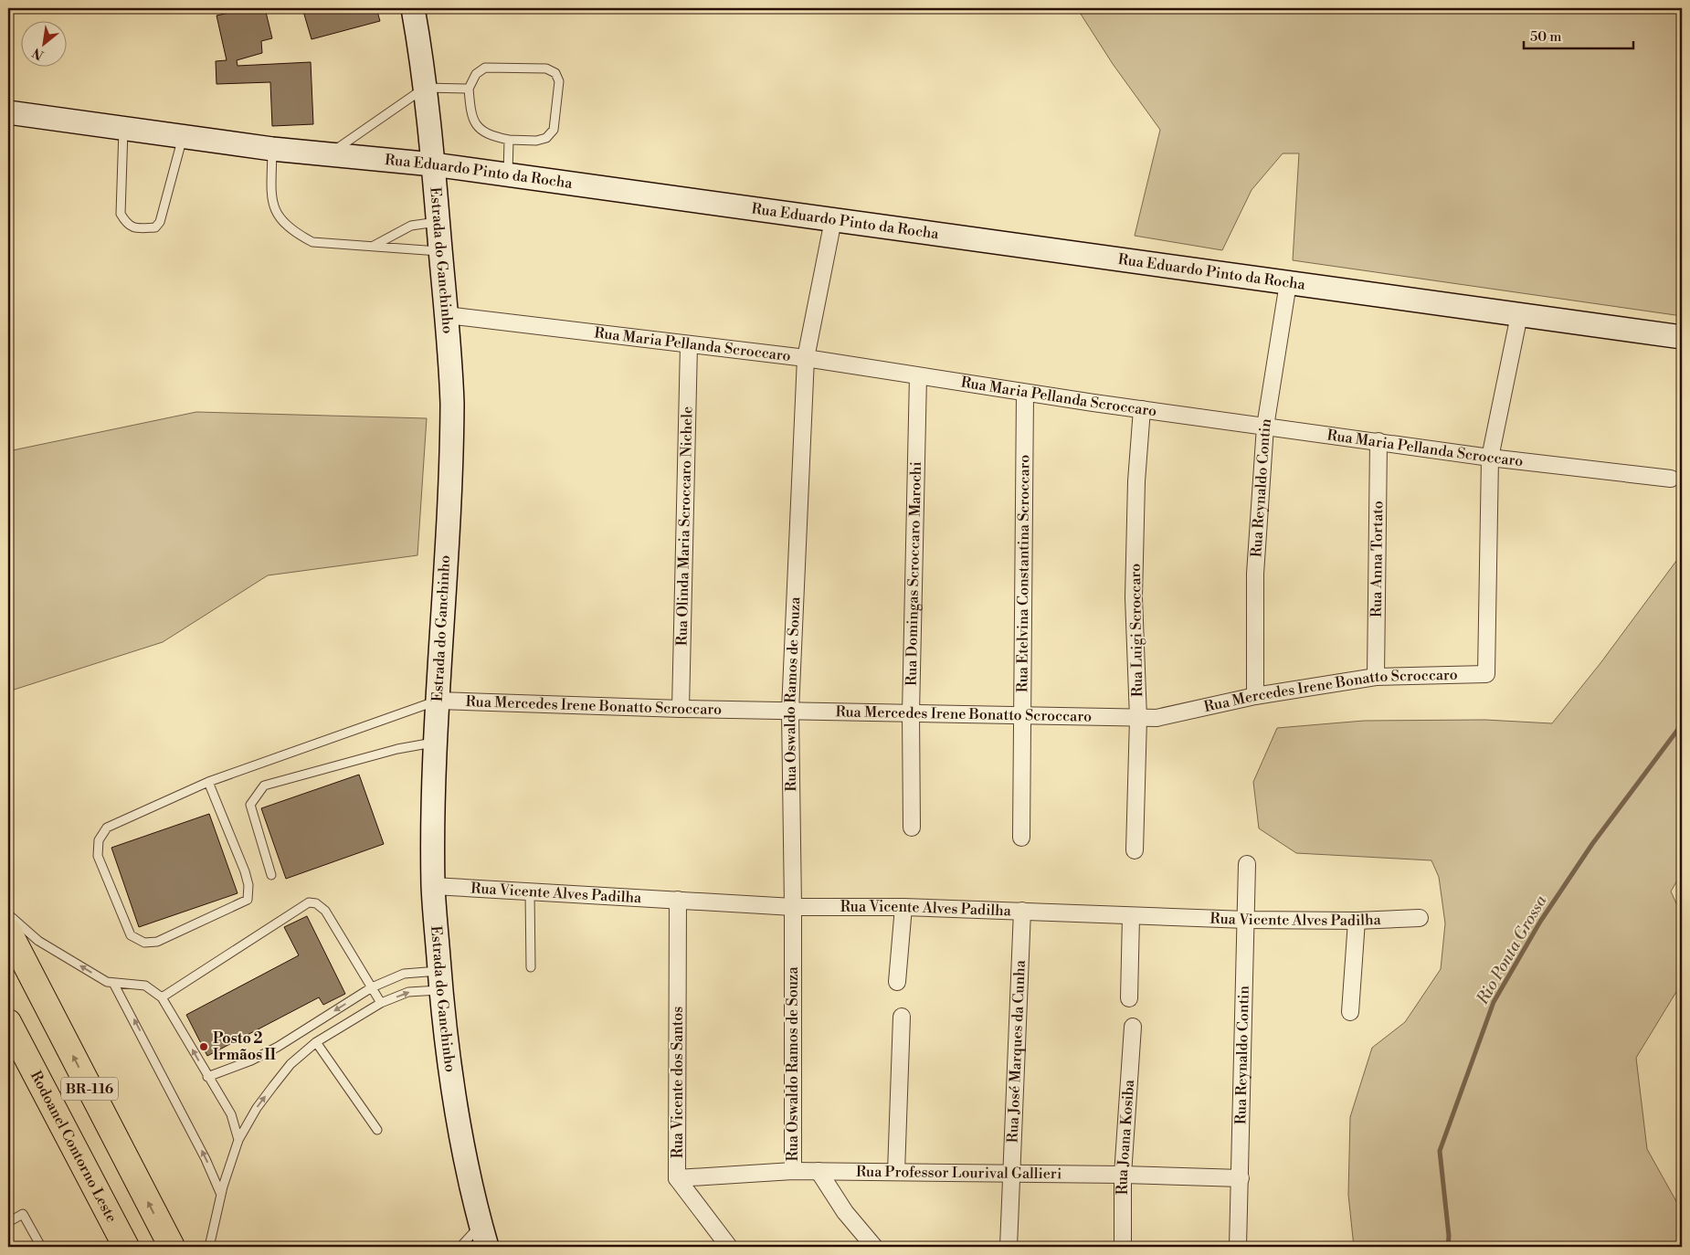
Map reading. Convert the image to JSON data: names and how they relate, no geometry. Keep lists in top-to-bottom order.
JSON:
{
  "streets": {
    "highway": ["BR-116", "Rodoanel Contorno Leste"],
    "main road": ["Rua Eduardo Pinto da Rocha", "Estrada do Ganchinho"],
    "street": [
      "Rua Maria Pellanda Scroccaro",
      "Rua Reynaldo Contin",
      "Rua Olinda Maria Scroccaro Nichele",
      "Rua Anna Tortato",
      "Rua Domingas Scroccaro Marochi",
      "Rua Etelvina Constantina Scroccaro",
      "Rua Luigi Scroccaro",
      "Rua Mercedes Irene Bonatto Scroccaro",
      "Rua Oswaldo Ramos de Souza",
      "Rua Vicente Alves Padilha",
      "Rua José Marques da Cunha",
      "Rua Vicente dos Santos",
      "Rua Joana Kosiba",
      "Rua Professor Lourival Gallieri"
    ]
  },
  "crossings": [
    ["Rua Eduardo Pinto da Rocha", "Estrada do Ganchinho"],
    ["Rua Eduardo Pinto da Rocha", "Rua Reynaldo Contin"],
    ["Rua Eduardo Pinto da Rocha", "Rua Oswaldo Ramos de Souza"],
    ["Estrada do Ganchinho", "Rua Maria Pellanda Scroccaro"],
    ["Estrada do Ganchinho", "Rua Mercedes Irene Bonatto Scroccaro"],
    ["Estrada do Ganchinho", "Rua Vicente Alves Padilha"],
    ["Rua Maria Pellanda Scroccaro", "Rua Reynaldo Contin"],
    ["Rua Maria Pellanda Scroccaro", "Rua Olinda Maria Scroccaro Nichele"],
    ["Rua Maria Pellanda Scroccaro", "Rua Anna Tortato"],
    ["Rua Maria Pellanda Scroccaro", "Rua Domingas Scroccaro Marochi"],
    ["Rua Maria Pellanda Scroccaro", "Rua Etelvina Constantina Scroccaro"],
    ["Rua Maria Pellanda Scroccaro", "Rua Luigi Scroccaro"],
    ["Rua Maria Pellanda Scroccaro", "Rua Mercedes Irene Bonatto Scroccaro"],
    ["Rua Maria Pellanda Scroccaro", "Rua Oswaldo Ramos de Souza"],
    ["Rua Reynaldo Contin", "Rua Mercedes Irene Bonatto Scroccaro"],
    ["Rua Reynaldo Contin", "Rua Vicente Alves Padilha"],
    ["Rua Reynaldo Contin", "Rua Professor Lourival Gallieri"],
    ["Rua Olinda Maria Scroccaro Nichele", "Rua Mercedes Irene Bonatto Scroccaro"],
    ["Rua Anna Tortato", "Rua Mercedes Irene Bonatto Scroccaro"],
    ["Rua Domingas Scroccaro Marochi", "Rua Mercedes Irene Bonatto Scroccaro"],
    ["Rua Etelvina Constantina Scroccaro", "Rua Mercedes Irene Bonatto Scroccaro"],
    ["Rua Luigi Scroccaro", "Rua Mercedes Irene Bonatto Scroccaro"],
    ["Rua Mercedes Irene Bonatto Scroccaro", "Rua Oswaldo Ramos de Souza"],
    ["Rua Oswaldo Ramos de Souza", "Rua Vicente Alves Padilha"],
    ["Rua Oswaldo Ramos de Souza", "Rua Professor Lourival Gallieri"],
    ["Rua Vicente Alves Padilha", "Rua José Marques da Cunha"],
    ["Rua Vicente Alves Padilha", "Rua Vicente dos Santos"],
    ["Rua José Marques da Cunha", "Rua Professor Lourival Gallieri"],
    ["Rua Vicente dos Santos", "Rua Professor Lourival Gallieri"],
    ["Rua Joana Kosiba", "Rua Professor Lourival Gallieri"]
  ],
  "water": ["Rio Ponta Grossa"],
  "places": ["Posto 2 Irmãos II"],
  "scale_bar": "50 m",
  "north": "bottom left"
}
